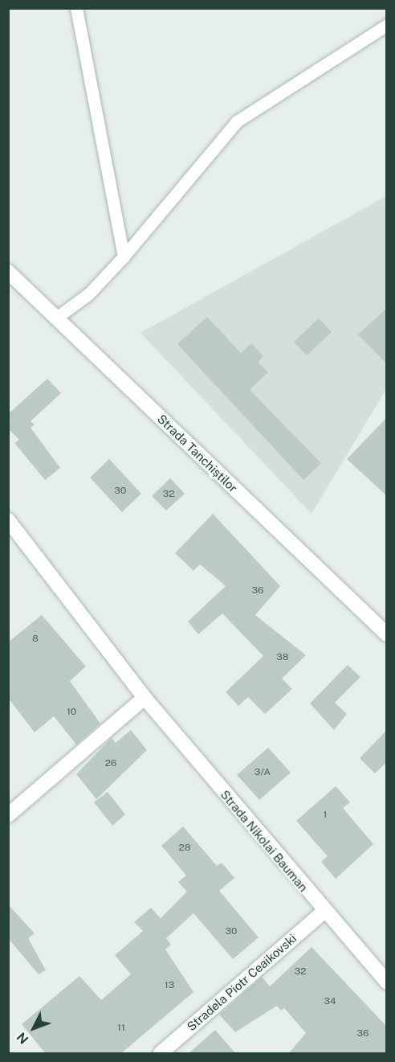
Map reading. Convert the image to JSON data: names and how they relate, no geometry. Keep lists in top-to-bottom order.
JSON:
{
  "streets": {
    "street": ["Strada Tanchiștilor", "Strada Nikolai Bauman", "Stradela Piotr Ceaikovski"]
  },
  "crossings": [
    ["Strada Nikolai Bauman", "Stradela Piotr Ceaikovski"]
  ],
  "house_numbers": [
    "30",
    "32",
    "36",
    "8",
    "38",
    "10",
    "26",
    "3/A",
    "1",
    "28",
    "30",
    "32",
    "13",
    "34",
    "11",
    "36"
  ],
  "north": "bottom left"
}
